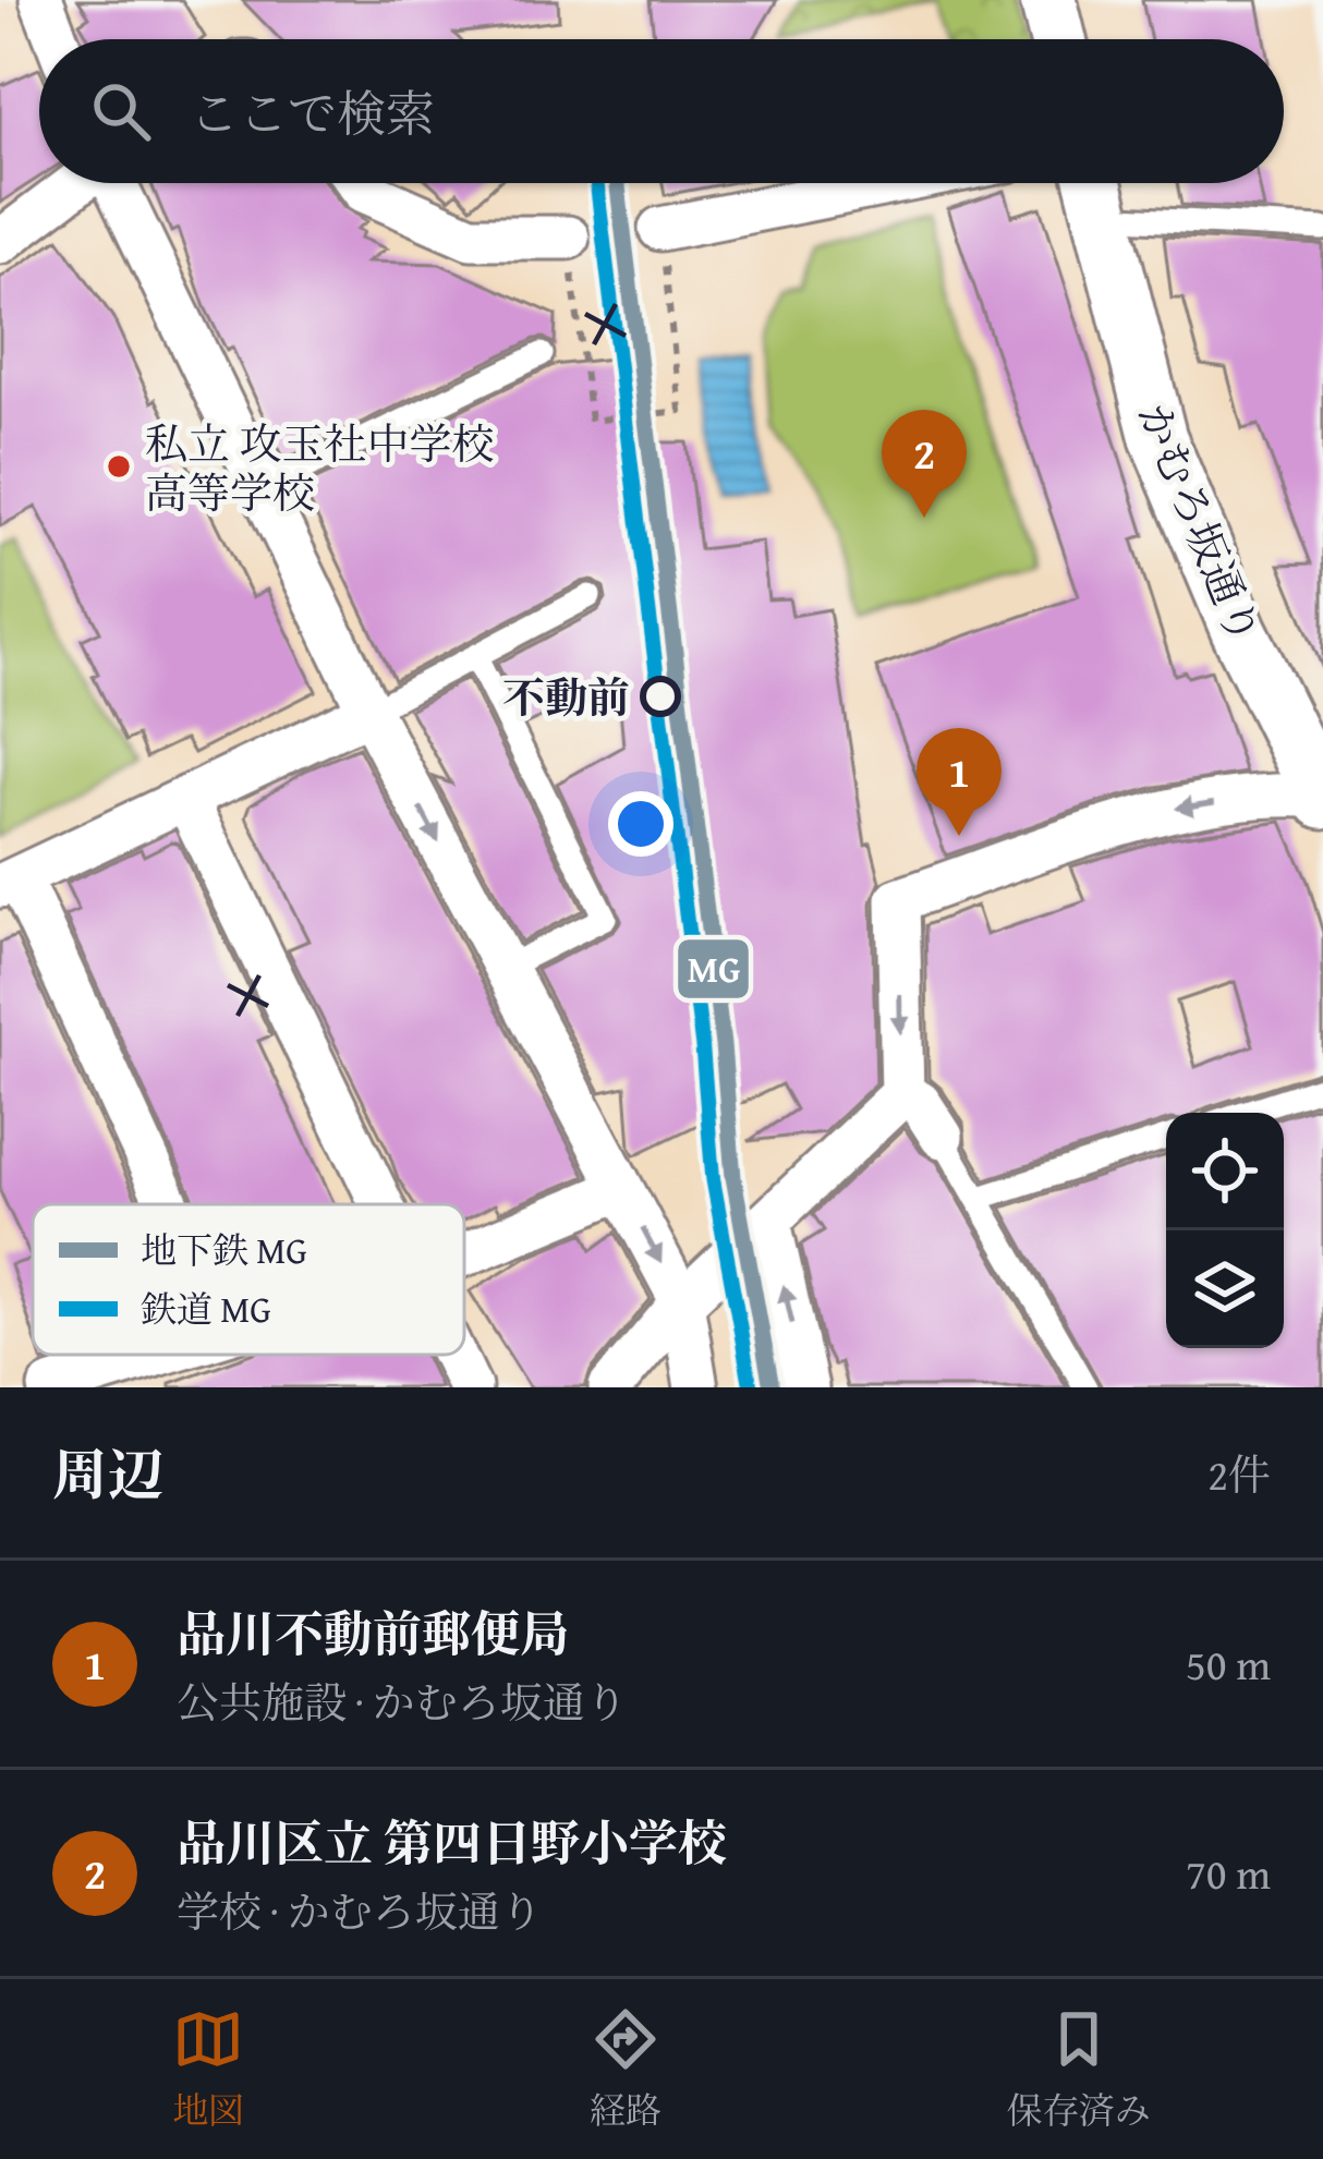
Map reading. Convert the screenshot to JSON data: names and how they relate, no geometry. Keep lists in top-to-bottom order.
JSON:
{
  "streets": {
    "street": ["かむろ坂通り"]
  },
  "places": ["私立 攻玉社中学校 高等学校", "不動前"],
  "lines": ["metro line MG", "rail line MG"],
  "legend": ["地下鉄 MG", "鉄道 MG"],
  "page": {
    "search": "ここで検索",
    "pins": ["2", "1"],
    "heading": ["周辺", "2件"],
    "list": [
      {
        "mark": "1",
        "name": "品川不動前郵便局",
        "note": "公共施設 · かむろ坂通り",
        "value": "50 m"
      },
      {
        "mark": "2",
        "name": "品川区立 第四日野小学校",
        "note": "学校 · かむろ坂通り",
        "value": "70 m"
      }
    ],
    "nav": ["地図", "経路", "保存済み"]
  }
}
